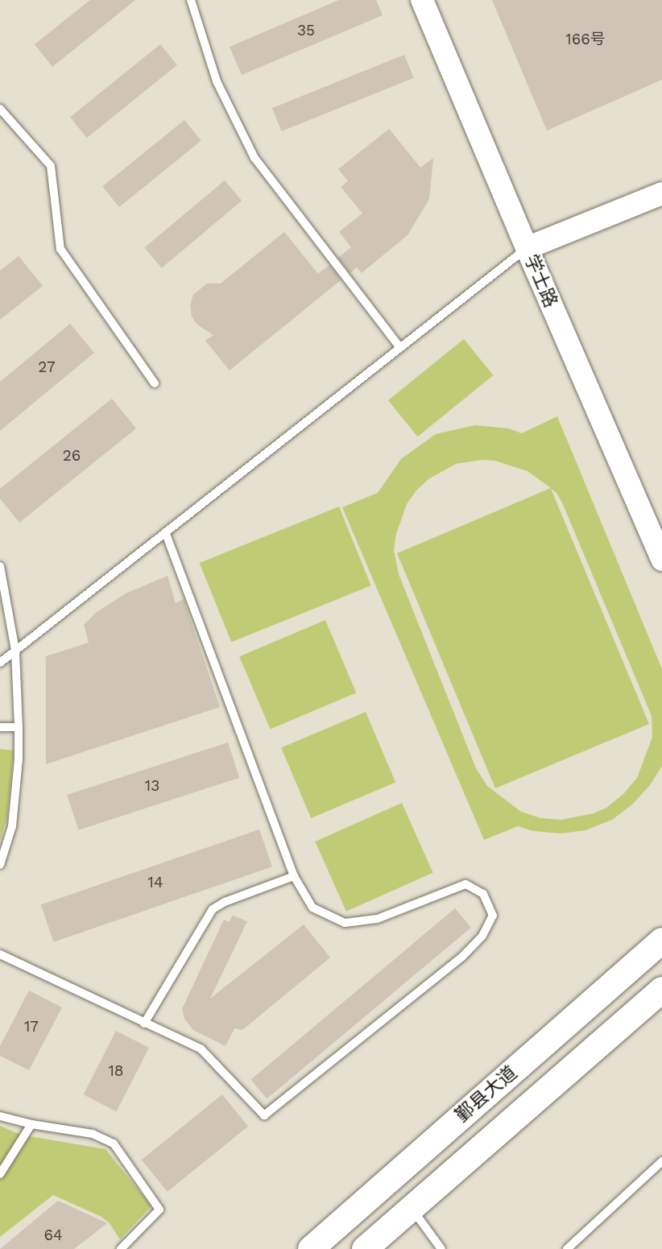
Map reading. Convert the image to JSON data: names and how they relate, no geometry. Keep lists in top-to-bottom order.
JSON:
{
  "streets": {
    "main road": ["鄞县大道"],
    "street": ["学士路"]
  },
  "house_numbers": [
    "35",
    "166号",
    "27",
    "26",
    "13",
    "14",
    "17",
    "18",
    "64"
  ]
}
